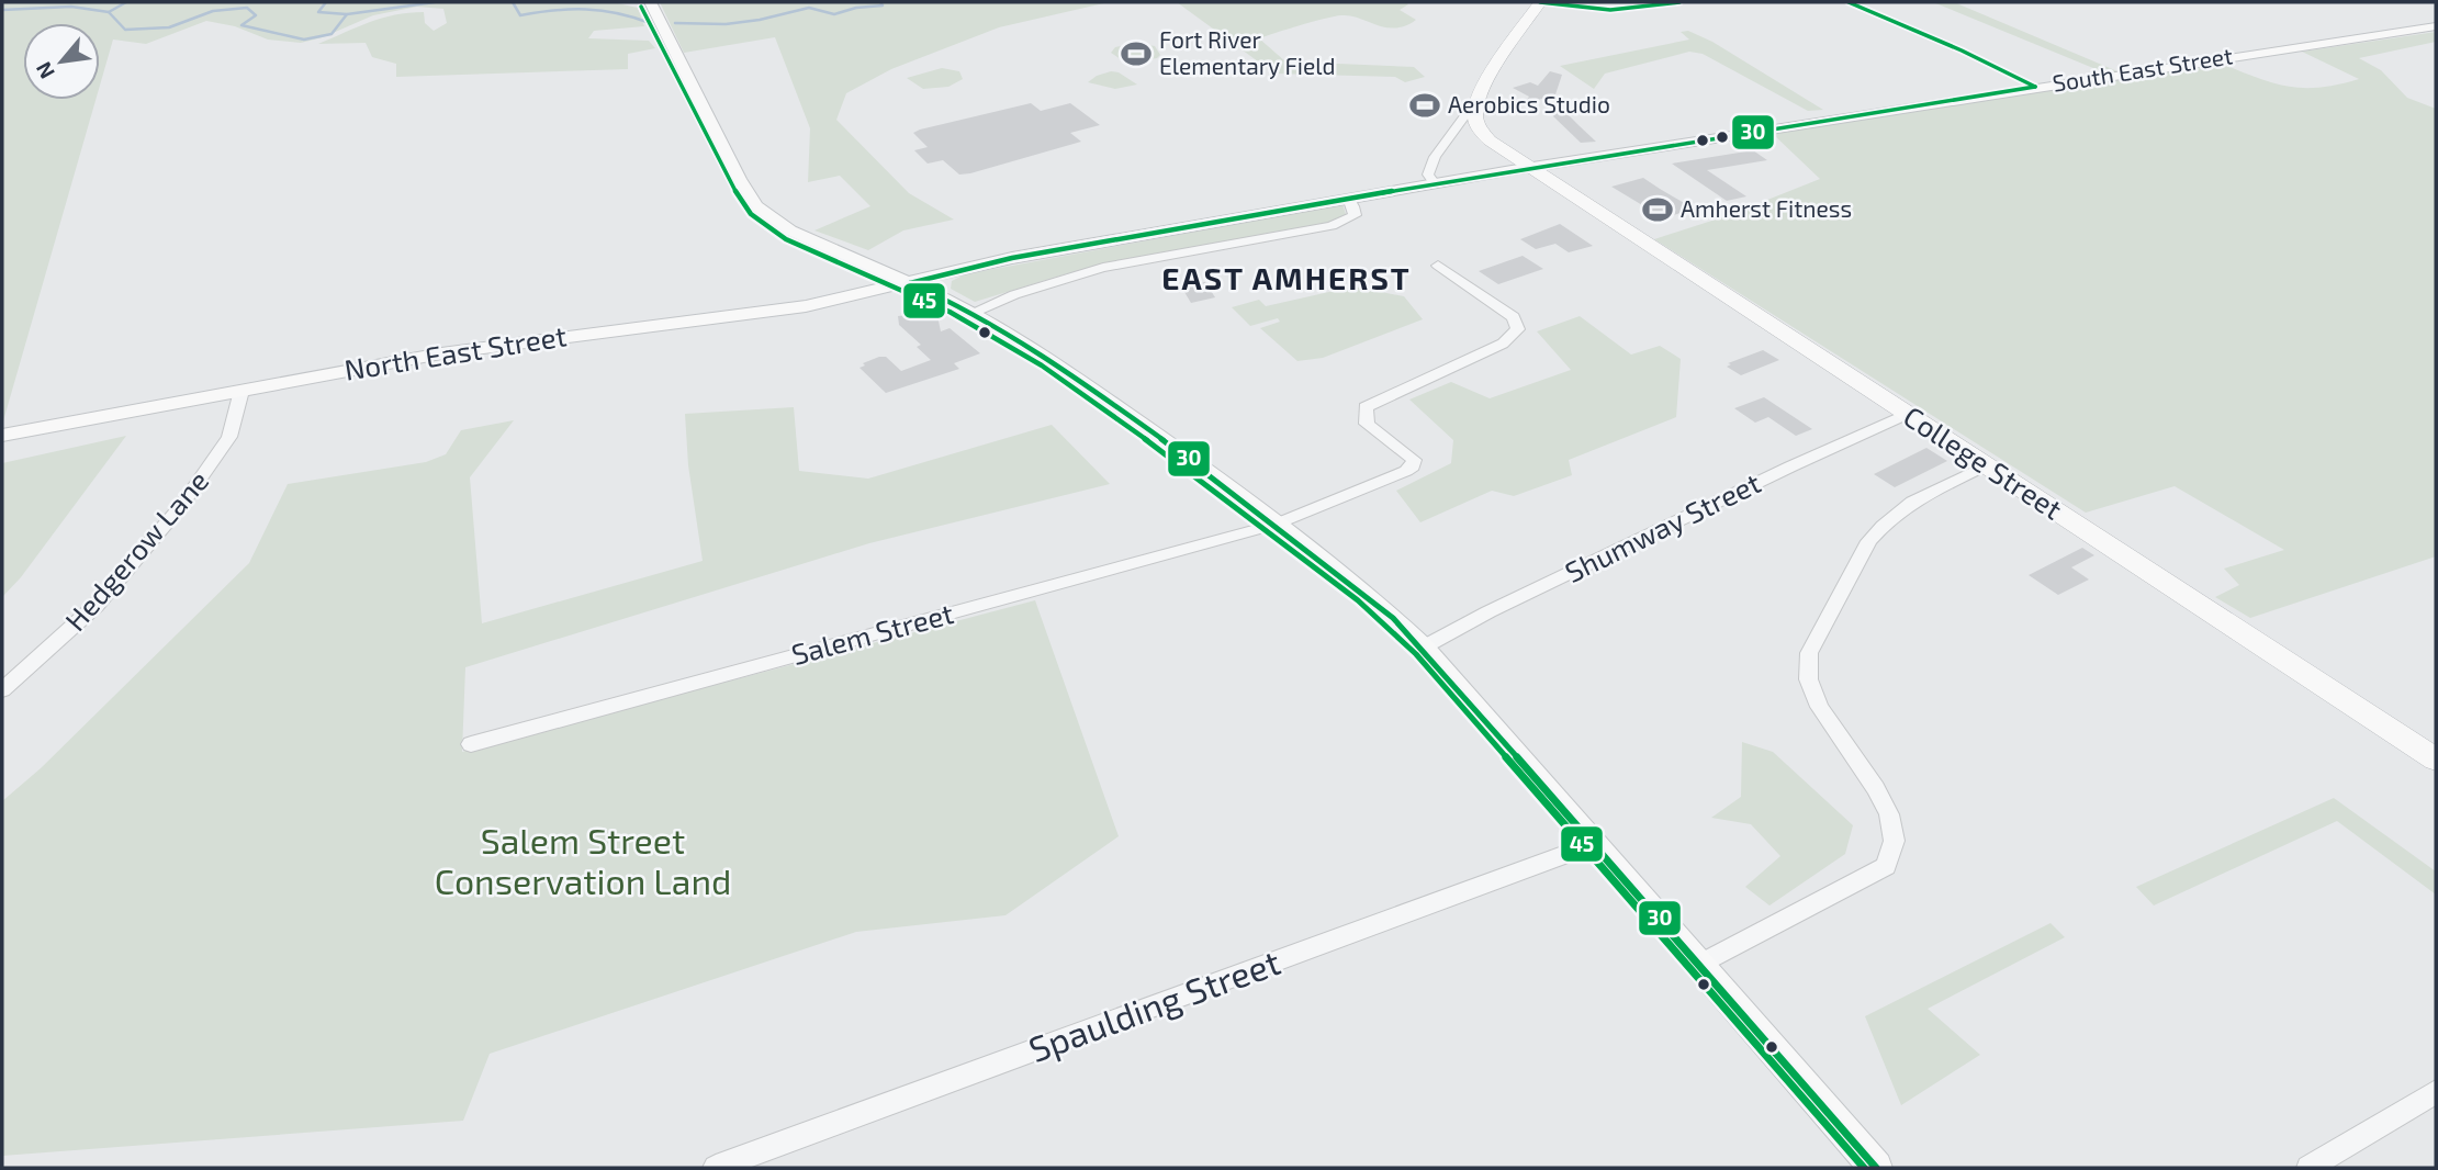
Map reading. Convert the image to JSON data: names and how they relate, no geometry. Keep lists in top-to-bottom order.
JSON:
{
  "streets": {
    "highway": ["College Street"],
    "main road": ["South East Street", "North East Street"],
    "street": [
      "Shumway Street",
      "Hedgerow Lane",
      "Salem Street",
      "Spaulding Street"
    ]
  },
  "crossings": [
    ["South East Street", "North East Street"],
    ["South East Street", "College Street"],
    ["North East Street", "Hedgerow Lane"],
    ["College Street", "Shumway Street"]
  ],
  "districts": ["EAST AMHERST"],
  "parks": ["Salem Street Conservation Land"],
  "places": {
    "sports": ["Fort River Elementary Field", "Aerobics Studio", "Amherst Fitness"]
  },
  "lines": ["transit line 30", "transit line 45"],
  "north": "bottom left"
}
